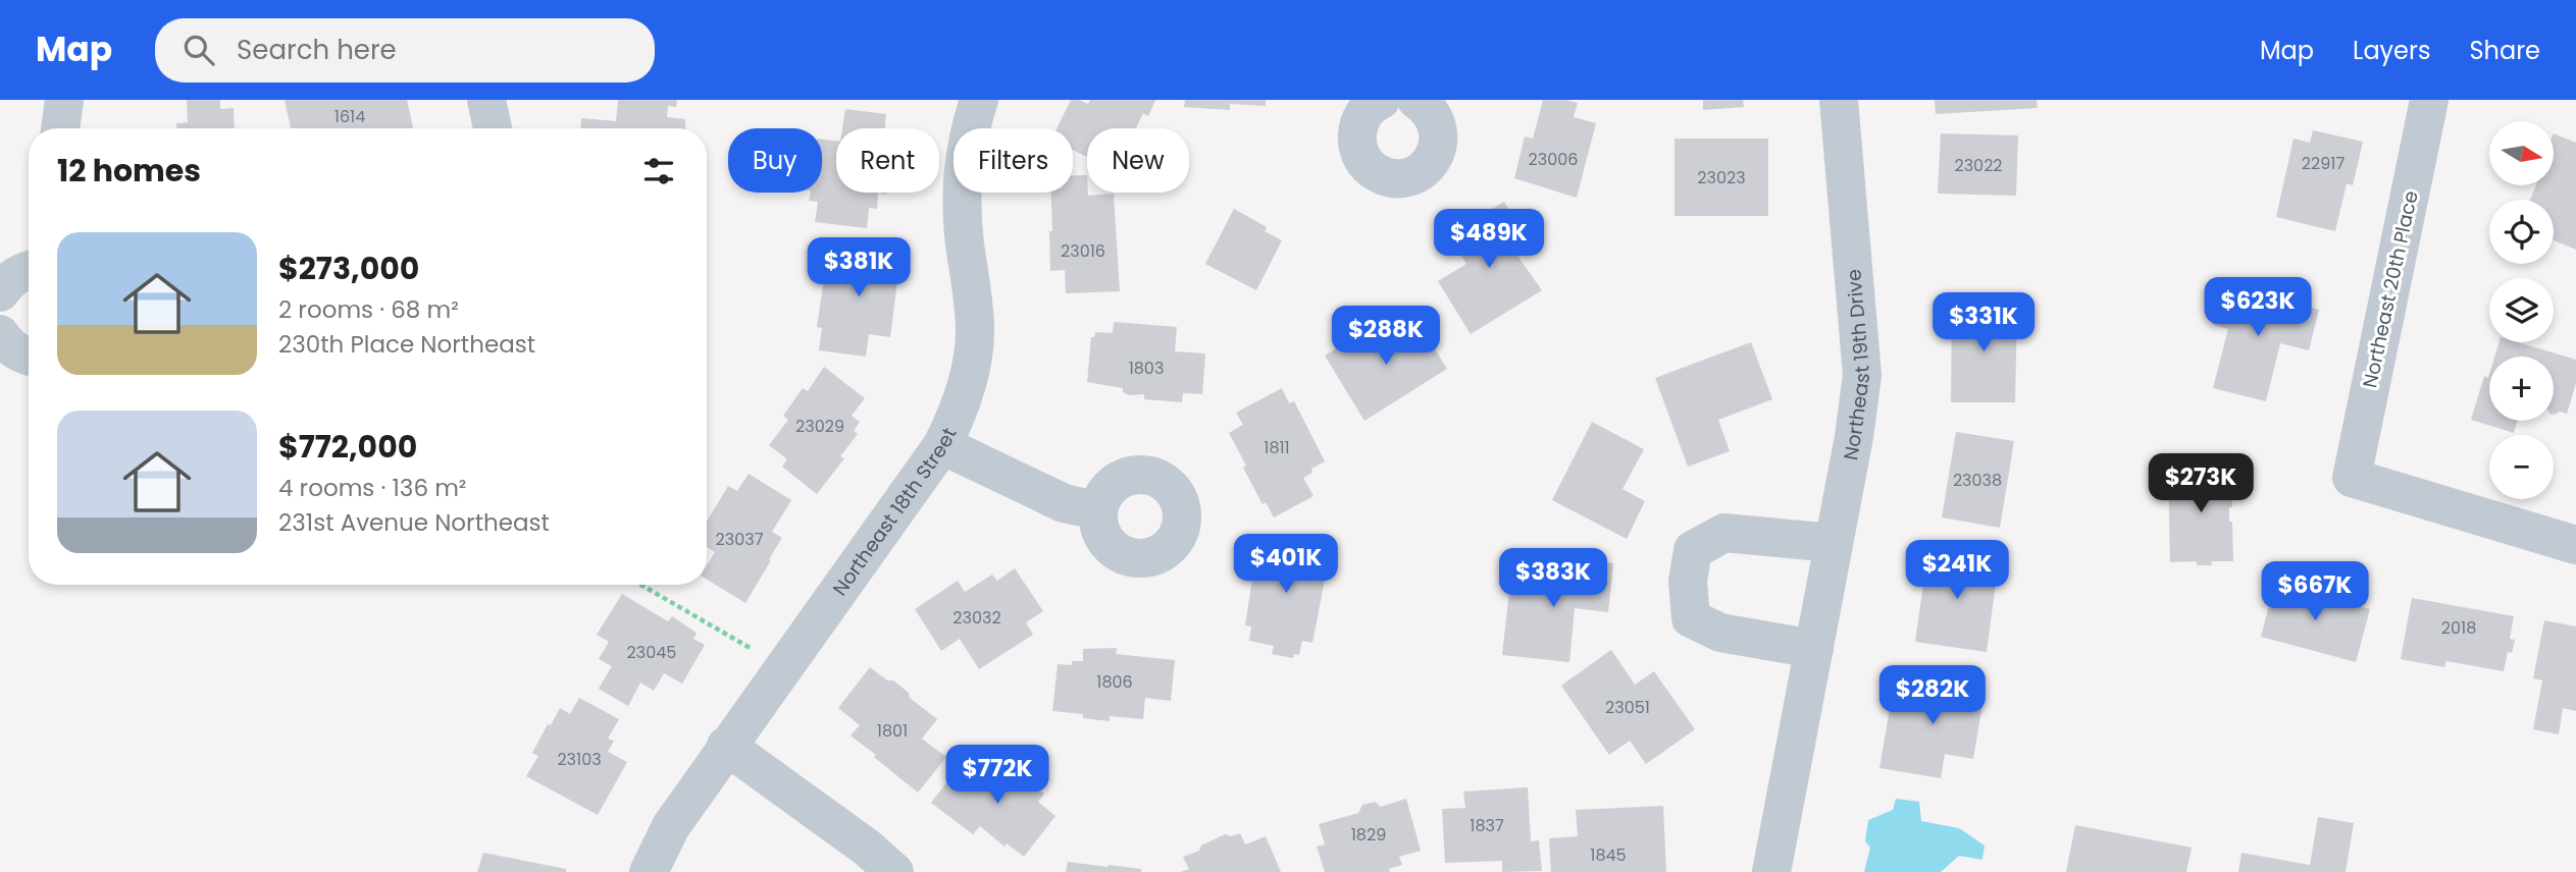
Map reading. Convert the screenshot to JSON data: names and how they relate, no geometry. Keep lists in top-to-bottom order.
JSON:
{
  "streets": {
    "street": ["Northeast 20th Place", "Northeast 19th Drive", "Northeast 18th Street"]
  },
  "house_numbers": [
    "1614",
    "23006",
    "22917",
    "23022",
    "23023",
    "23016",
    "1803",
    "23029",
    "1811",
    "23038",
    "23037",
    "23032",
    "2018",
    "23045",
    "1806",
    "23051",
    "1801",
    "23103",
    "1837",
    "1829",
    "1845"
  ],
  "north": "right",
  "page": {
    "header": "Map",
    "search": "Search here",
    "nav": ["Map", "Layers", "Share"],
    "map_buttons": ["+", "−"],
    "chip": [
      "Buy",
      "Rent",
      "Filters",
      "New"
    ],
    "heading": "12 homes",
    "price": [
      "$489K",
      "$381K",
      "$623K",
      "$331K",
      "$288K",
      "$273K",
      "$401K",
      "$241K",
      "$383K",
      "$667K",
      "$282K",
      "$772K"
    ],
    "list": [
      {
        "name": "$273,000",
        "note": "2 rooms · 68 m² · 230th Place Northeast"
      },
      {
        "name": "$772,000",
        "note": "4 rooms · 136 m² · 231st Avenue Northeast"
      }
    ]
  }
}
